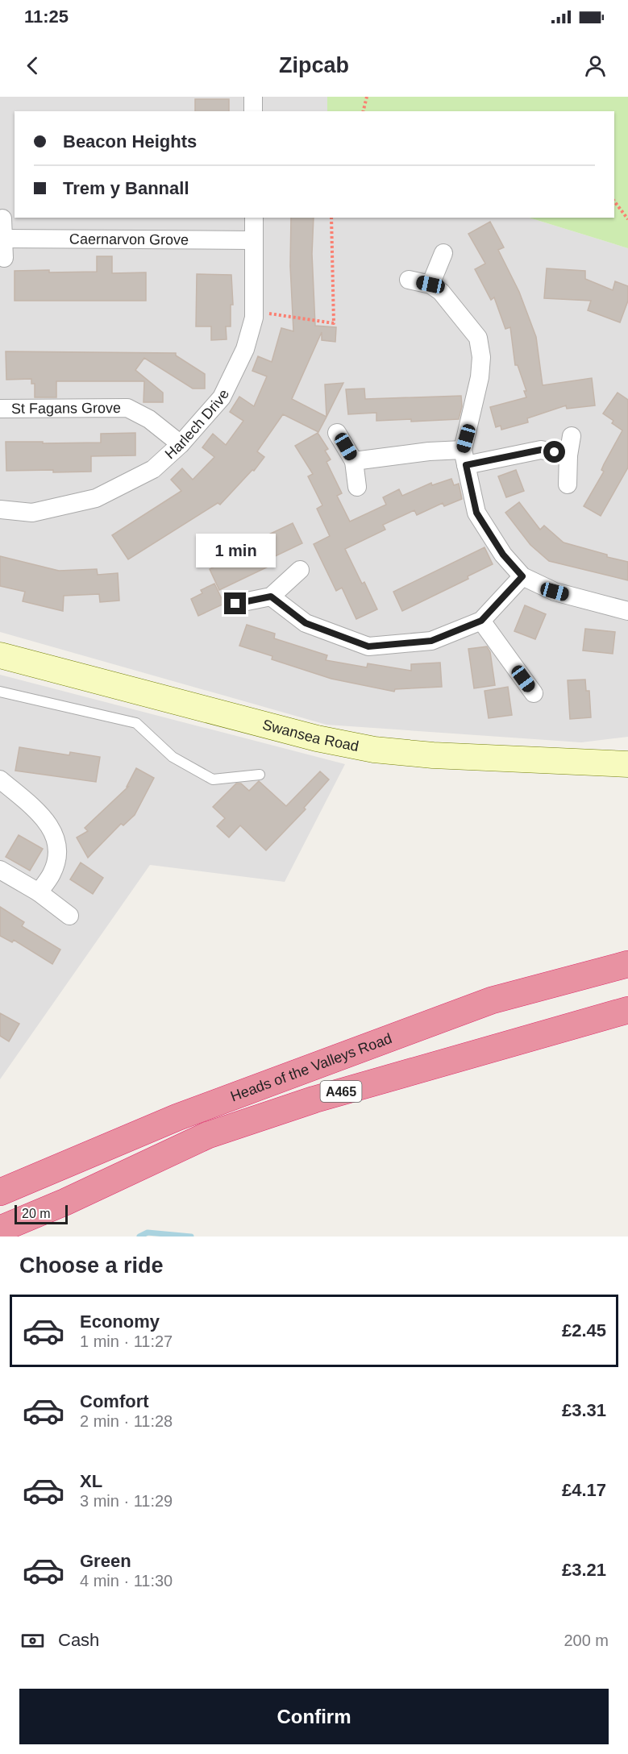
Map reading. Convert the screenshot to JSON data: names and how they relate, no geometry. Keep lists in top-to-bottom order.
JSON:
{
  "streets": {
    "highway": ["Heads of the Valleys Road", "A465"],
    "street": [
      "Caernarvon Grove",
      "St Fagans Grove",
      "Harlech Drive",
      "Swansea Road"
    ]
  },
  "crossings": [
    ["Caernarvon Grove", "Harlech Drive"],
    ["St Fagans Grove", "Harlech Drive"]
  ],
  "scale_bar": "20 m",
  "page": {
    "status": "11:25",
    "header": "Zipcab",
    "banner": ["Beacon Heights", "Trem y Bannall"],
    "bubble": "1 min",
    "scale": "20 m",
    "heading": "Choose a ride",
    "list": [
      {
        "name": "Economy",
        "note": "1 min · 11:27",
        "value": "£2.45"
      },
      {
        "name": "Comfort",
        "note": "2 min · 11:28",
        "value": "£3.31"
      },
      {
        "name": "XL",
        "note": "3 min · 11:29",
        "value": "£4.17"
      },
      {
        "name": "Green",
        "note": "4 min · 11:30",
        "value": "£3.21"
      }
    ],
    "pay": ["Cash", "200 m"],
    "buttons": "Confirm"
  }
}
